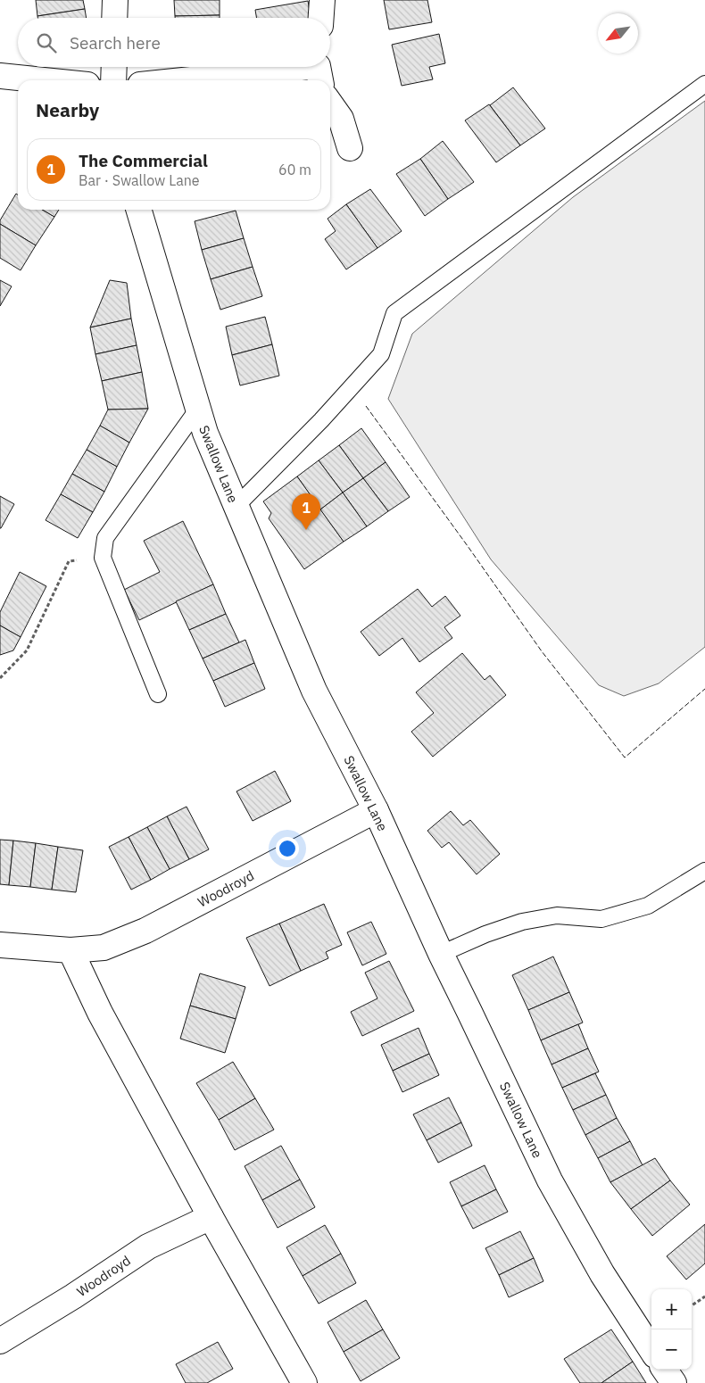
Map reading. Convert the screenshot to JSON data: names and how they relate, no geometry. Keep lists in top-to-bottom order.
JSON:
{
  "streets": {
    "street": ["Swallow Lane", "Woodroyd"]
  },
  "crossings": [
    ["Swallow Lane", "Woodroyd"]
  ],
  "north": "bottom left",
  "page": {
    "search": "Search here",
    "heading": "Nearby",
    "list": [
      {
        "mark": "1",
        "name": "The Commercial",
        "note": "Bar · Swallow Lane",
        "value": "60 m"
      }
    ],
    "pins": "1",
    "map_buttons": ["+", "−"]
  }
}
